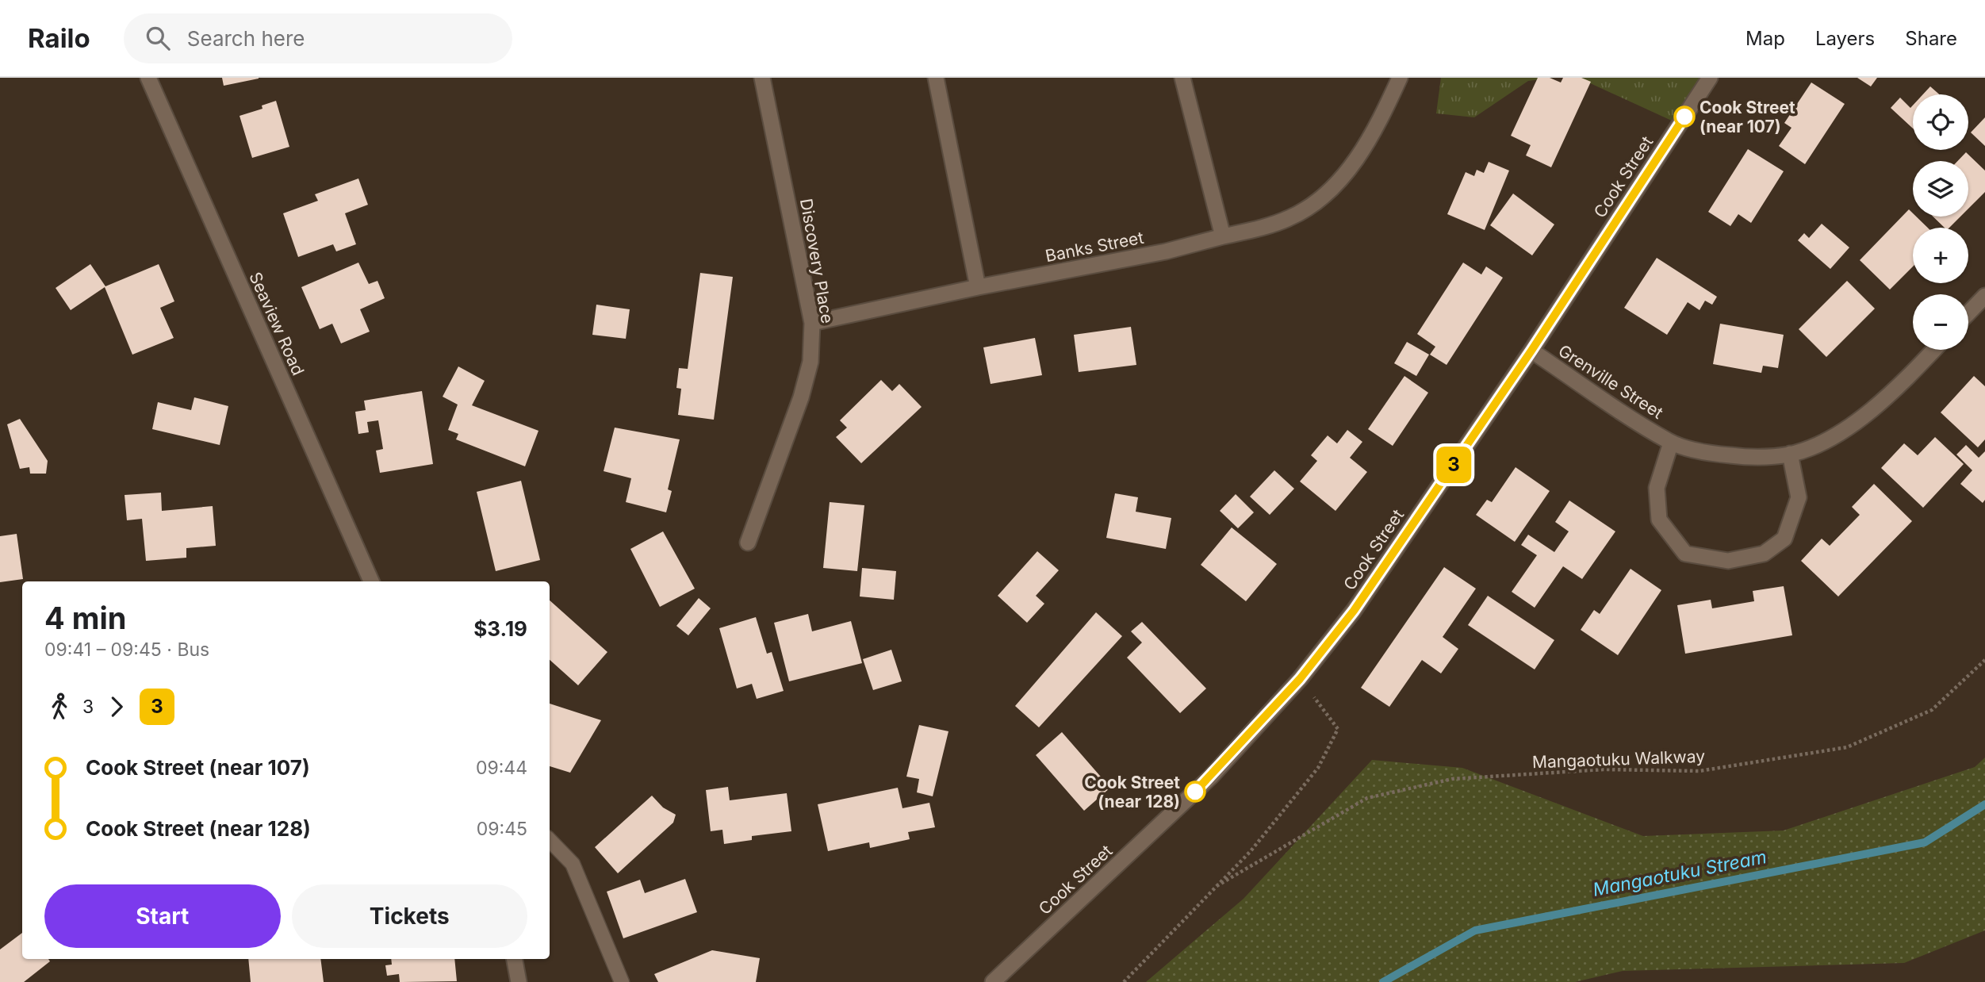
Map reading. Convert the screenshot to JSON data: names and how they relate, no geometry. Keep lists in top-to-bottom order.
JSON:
{
  "streets": {
    "street": [
      "Cook Street",
      "Banks Street",
      "Discovery Place",
      "Seaview Road",
      "Grenville Street"
    ],
    "path": ["Mangaotuku Walkway"]
  },
  "crossings": [
    ["Cook Street", "Grenville Street"],
    ["Cook Street", "Mangaotuku Walkway"],
    ["Banks Street", "Discovery Place"]
  ],
  "water": ["Mangaotuku Stream"],
  "places": ["Cook Street (near 107)", "Cook Street (near 128)"],
  "lines": ["bus line 3"],
  "page": {
    "header": "Railo",
    "search": "Search here",
    "nav": ["Map", "Layers", "Share"],
    "on_map": "3",
    "map_buttons": ["+", "−"],
    "heading": ["4 min", "09:41 – 09:45 · Bus", "$3.19"],
    "legs": ["3", "3"],
    "list": [
      {
        "name": "Cook Street (near 107)",
        "value": "09:44"
      },
      {
        "name": "Cook Street (near 128)",
        "value": "09:45"
      }
    ],
    "buttons": ["Start", "Tickets"]
  }
}
